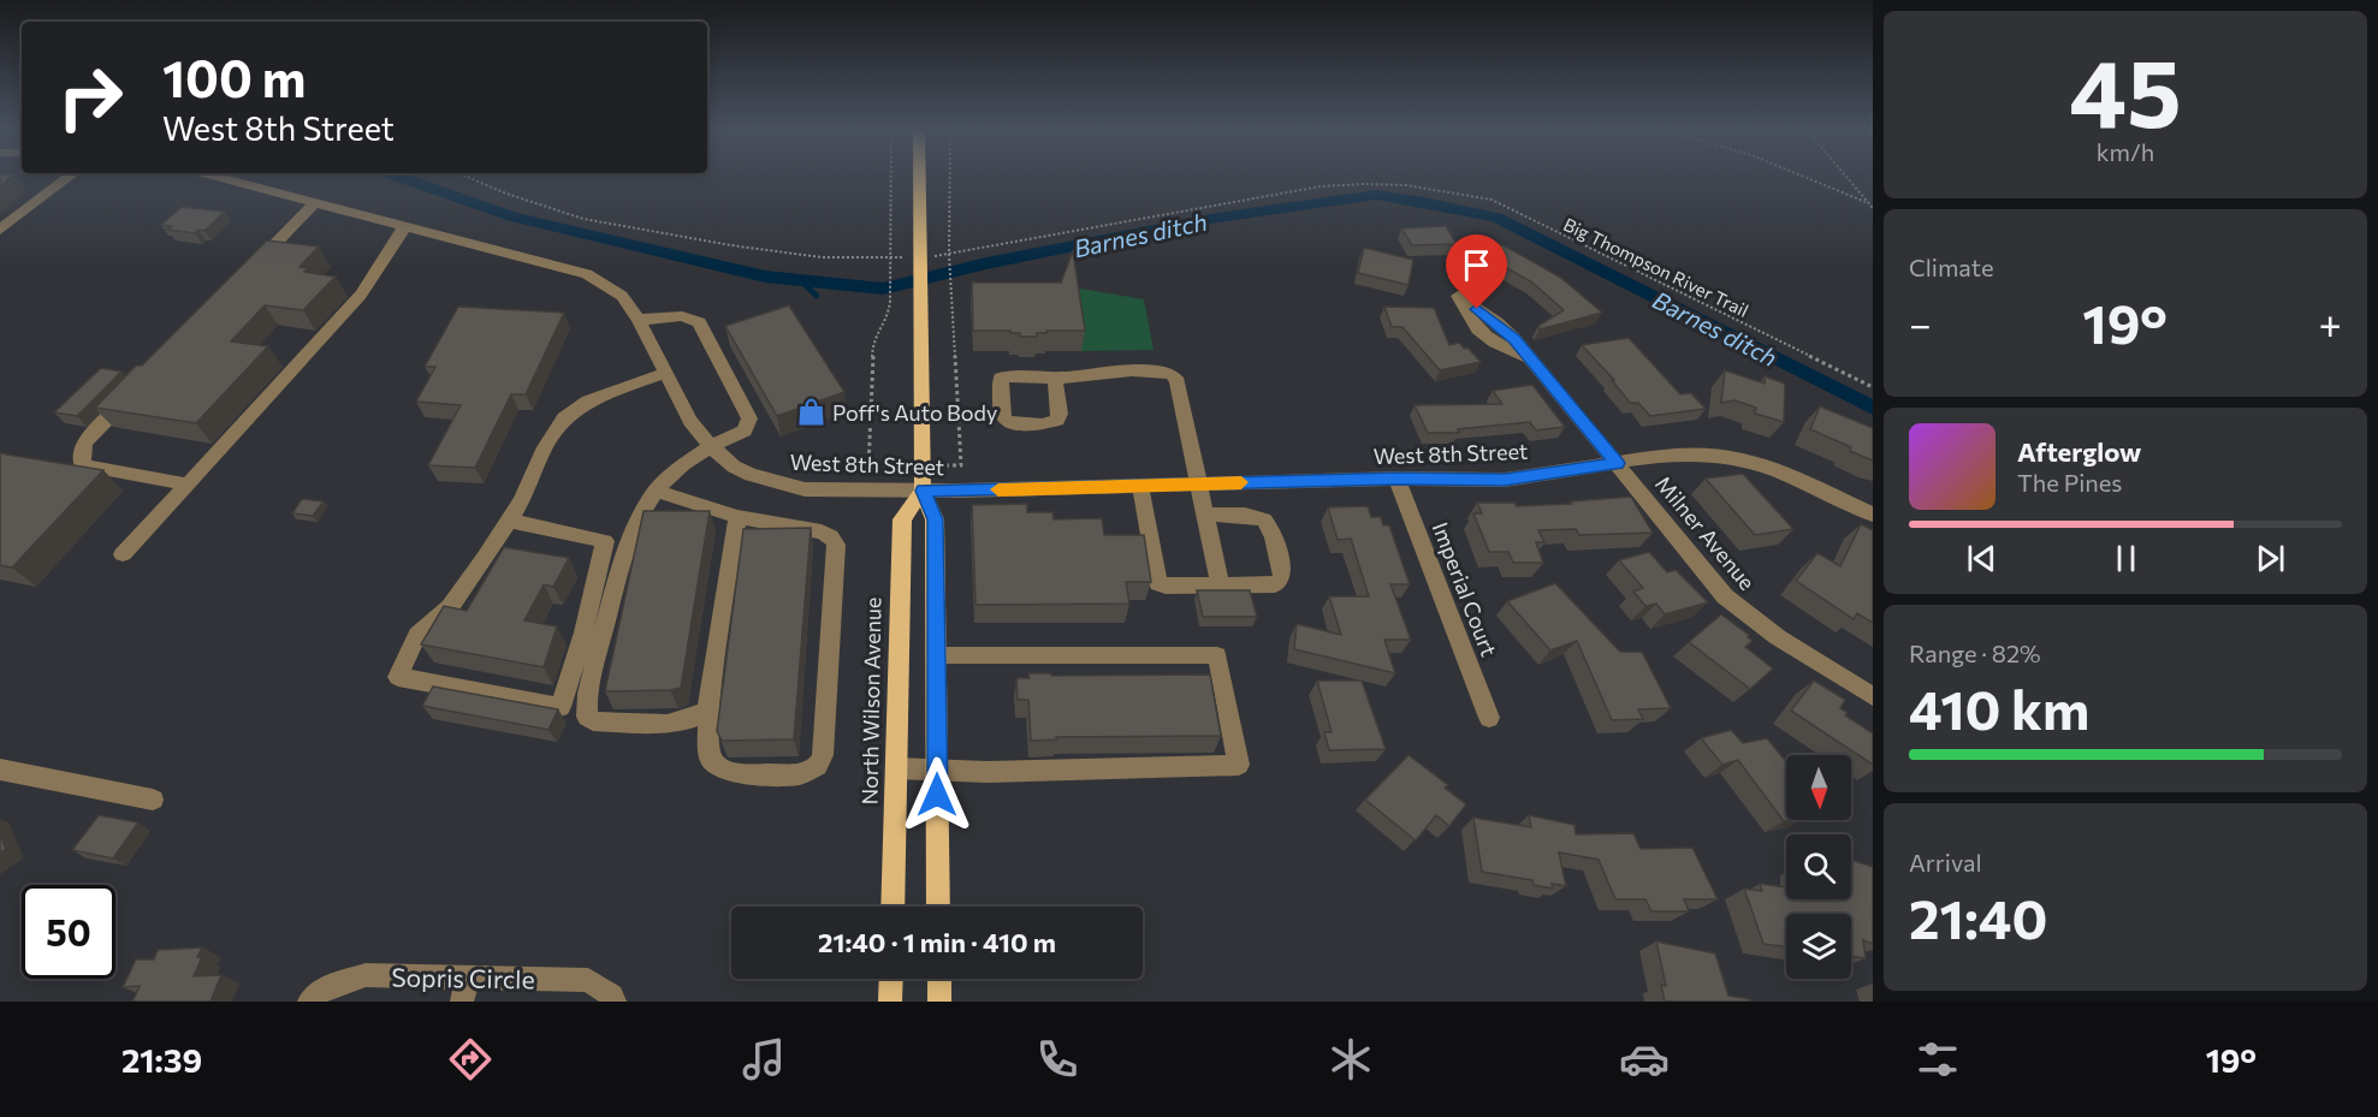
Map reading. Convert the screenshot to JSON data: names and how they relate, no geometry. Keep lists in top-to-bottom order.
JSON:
{
  "streets": {
    "main road": ["North Wilson Avenue"],
    "street": [
      "West 8th Street",
      "Milner Avenue",
      "Imperial Court",
      "Sopris Circle"
    ],
    "path": ["Big Thompson River Trail"]
  },
  "crossings": [
    ["West 8th Street", "Milner Avenue"],
    ["West 8th Street", "Imperial Court"],
    ["West 8th Street", "North Wilson Avenue"]
  ],
  "water": ["Barnes ditch"],
  "places": {
    "shop": ["Poff's Auto Body"]
  },
  "north": "bottom",
  "page": {
    "tile": [
      ["45", "km/h"],
      "Climate",
      ["Range · 82%", "410 km"],
      ["Arrival", "21:40"]
    ],
    "turn": ["100 m", "West 8th Street"],
    "heat": ["−", "19°", "+"],
    "song": ["Afterglow", "The Pines"],
    "limit": "50",
    "trip": "21:40 · 1 min · 410 m",
    "tabs": ["21:39", "19°"]
  }
}
